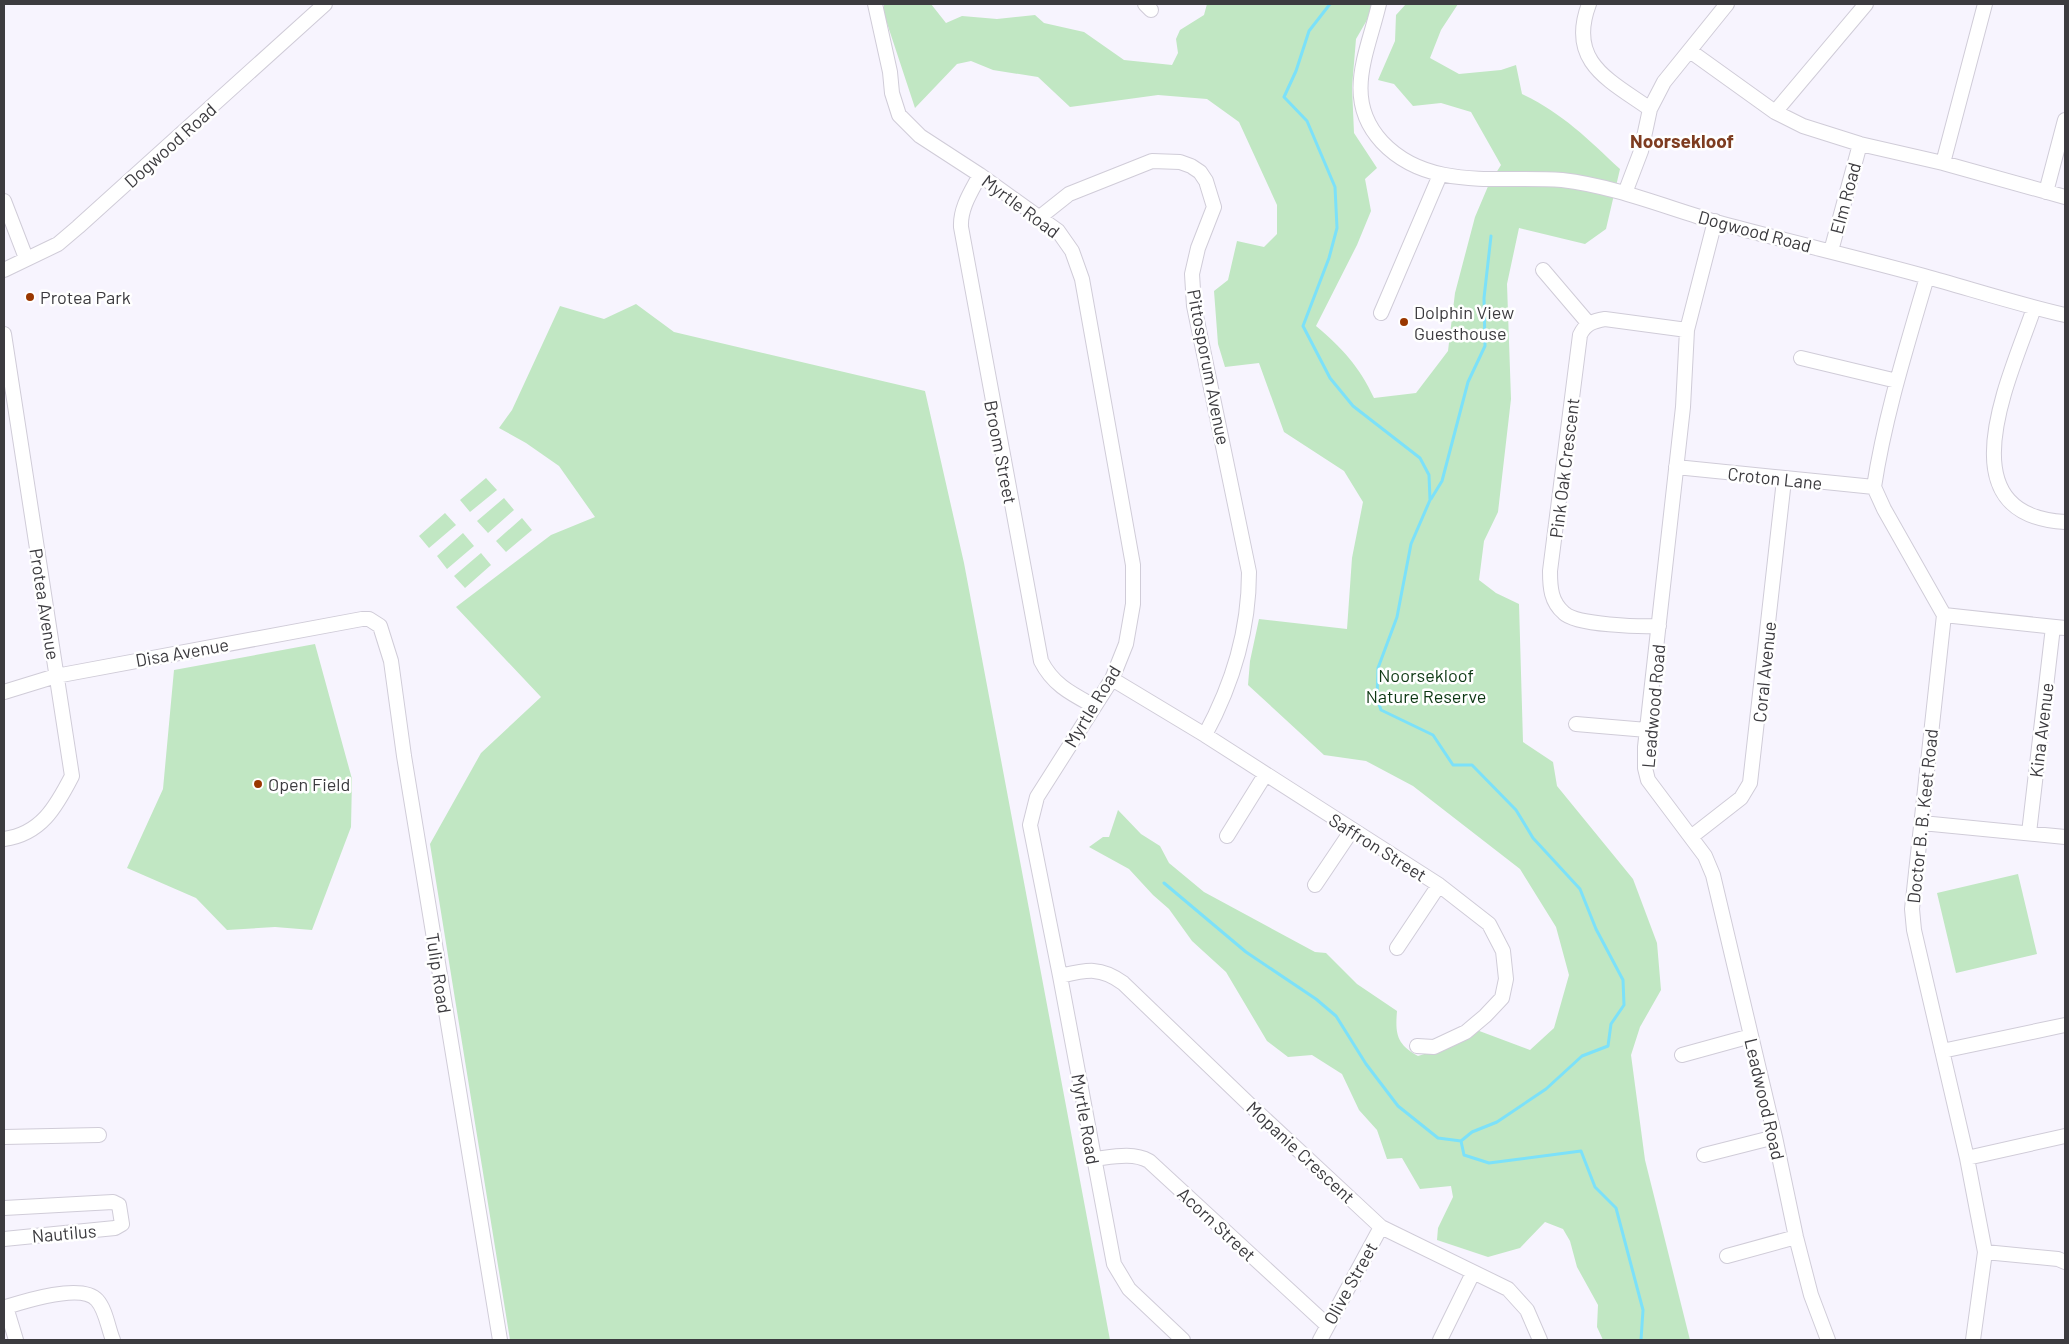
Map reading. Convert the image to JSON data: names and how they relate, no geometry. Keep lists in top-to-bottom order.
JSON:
{
  "streets": {
    "street": [
      "Dogwood Road",
      "Elm Road",
      "Myrtle Road",
      "Pittosporum Avenue",
      "Broom Street",
      "Pink Oak Crescent",
      "Croton Lane",
      "Protea Avenue",
      "Disa Avenue",
      "Coral Avenue",
      "Leadwood Road",
      "Kina Avenue",
      "Doctor B. B. Keet Road",
      "Saffron Street",
      "Tulip Road",
      "Mopanie Crescent",
      "Acorn Street",
      "Nautilus",
      "Olive Street"
    ]
  },
  "crossings": [
    ["Dogwood Road", "Elm Road"],
    ["Dogwood Road", "Leadwood Road"],
    ["Myrtle Road", "Pittosporum Avenue"],
    ["Myrtle Road", "Broom Street"],
    ["Myrtle Road", "Saffron Street"],
    ["Myrtle Road", "Mopanie Crescent"],
    ["Myrtle Road", "Acorn Street"],
    ["Pittosporum Avenue", "Saffron Street"],
    ["Pink Oak Crescent", "Leadwood Road"],
    ["Croton Lane", "Coral Avenue"],
    ["Croton Lane", "Leadwood Road"],
    ["Protea Avenue", "Disa Avenue"],
    ["Disa Avenue", "Tulip Road"],
    ["Coral Avenue", "Leadwood Road"],
    ["Mopanie Crescent", "Olive Street"],
    ["Acorn Street", "Olive Street"]
  ],
  "districts": ["Noorsekloof"],
  "parks": ["Noorsekloof Nature Reserve"],
  "places": ["Protea Park", "Dolphin View Guesthouse", "Open Field"]
}
